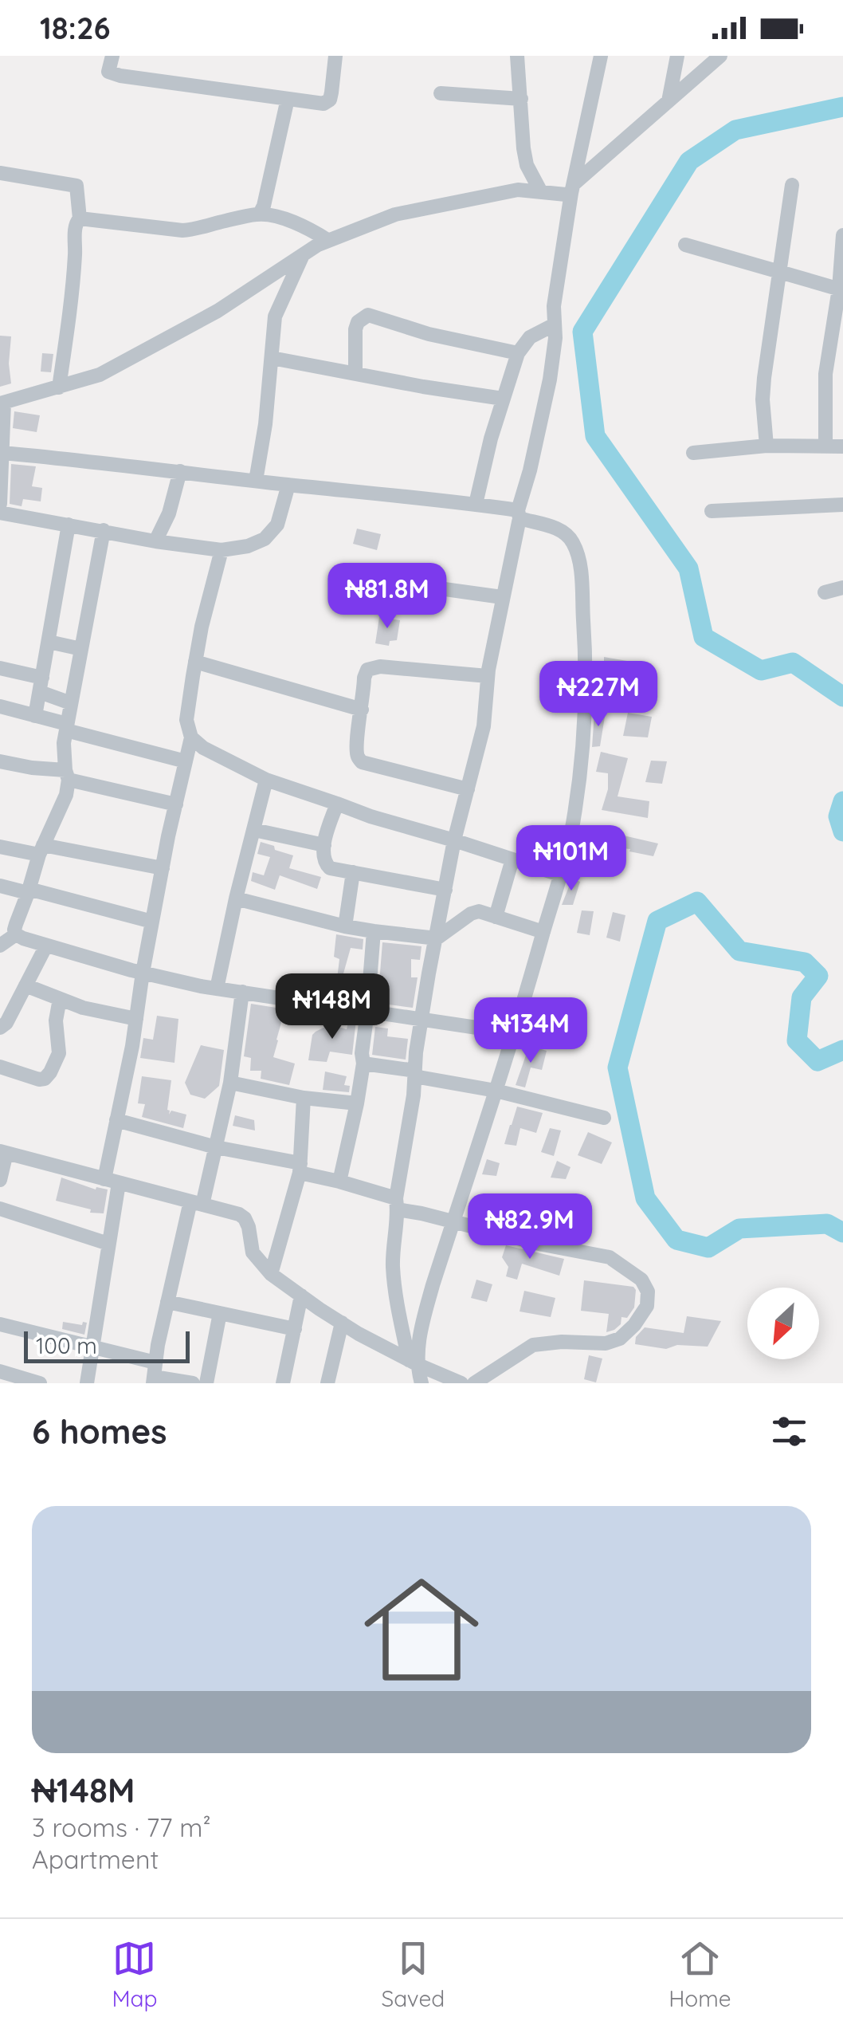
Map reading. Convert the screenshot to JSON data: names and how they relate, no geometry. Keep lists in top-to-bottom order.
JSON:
{
  "scale_bar": "100 m",
  "north": "bottom left",
  "page": {
    "status": "18:26",
    "price": [
      "₦81.8M",
      "₦227M",
      "₦101M",
      "₦148M",
      "₦134M",
      "₦82.9M"
    ],
    "scale": "100 m",
    "heading": "6 homes",
    "list": [
      {
        "name": "₦148M",
        "note": "3 rooms · 77 m² · Apartment"
      }
    ],
    "tabs": ["Map", "Saved", "Home"]
  }
}
